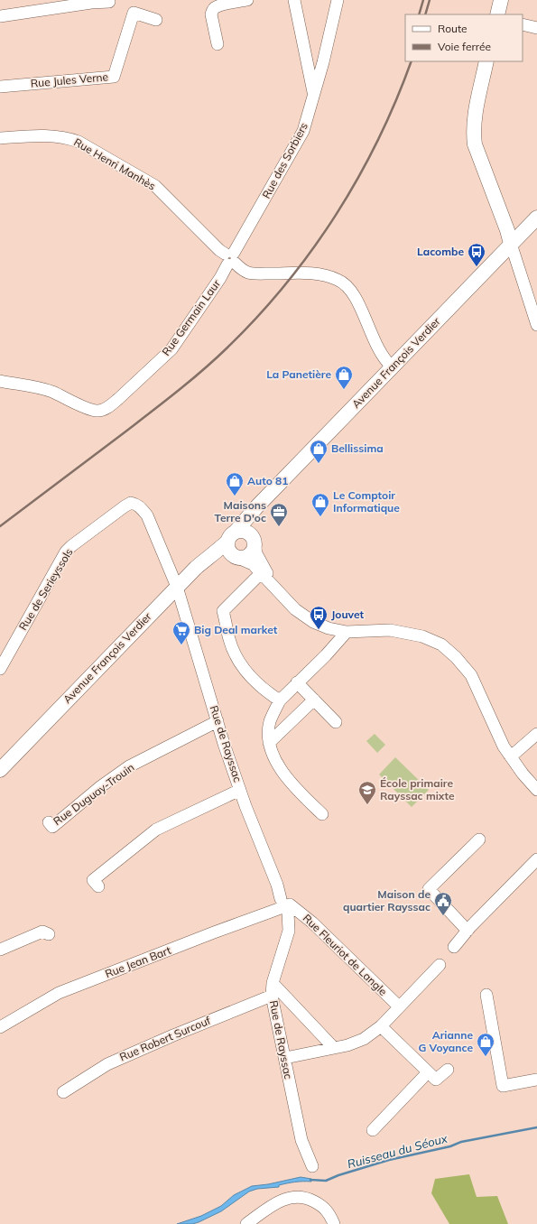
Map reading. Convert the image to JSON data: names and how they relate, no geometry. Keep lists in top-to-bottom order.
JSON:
{
  "streets": {
    "main road": ["Avenue François Verdier"],
    "street": [
      "Rue Jules Verne",
      "Rue des Sorbiers",
      "Rue Henri Manhès",
      "Rue Germain Laur",
      "Rue de Serieyssols",
      "Rue de Rayssac",
      "Rue Duguay-Trouin",
      "Rue Fleuriot de Langle",
      "Rue Jean Bart",
      "Rue Robert Surcouf"
    ]
  },
  "crossings": [
    ["Rue des Sorbiers", "Rue Henri Manhès"],
    ["Rue des Sorbiers", "Rue Germain Laur"],
    ["Rue Henri Manhès", "Rue Germain Laur"],
    ["Rue Henri Manhès", "Avenue François Verdier"],
    ["Avenue François Verdier", "Rue de Serieyssols"],
    ["Avenue François Verdier", "Rue de Rayssac"],
    ["Rue de Serieyssols", "Rue de Rayssac"],
    ["Rue de Rayssac", "Rue Duguay-Trouin"],
    ["Rue de Rayssac", "Rue Fleuriot de Langle"],
    ["Rue de Rayssac", "Rue Jean Bart"],
    ["Rue de Rayssac", "Rue Robert Surcouf"],
    ["Rue Fleuriot de Langle", "Rue Jean Bart"]
  ],
  "water": ["Ruisseau du Séoux"],
  "places": {
    "bus stop": ["Lacombe", "Jouvet"],
    "shop": [
      "La Panetière",
      "Bellissima",
      "Auto 81",
      "Le Comptoir Informatique",
      "Arianne G Voyance"
    ],
    "office": ["Maisons Terre D'oc"],
    "supermarket": ["Big Deal market"],
    "school or university": ["École primaire Rayssac mixte"],
    "public building": ["Maison de quartier Rayssac"]
  },
  "legend": ["Route", "Voie ferrée"]
}
